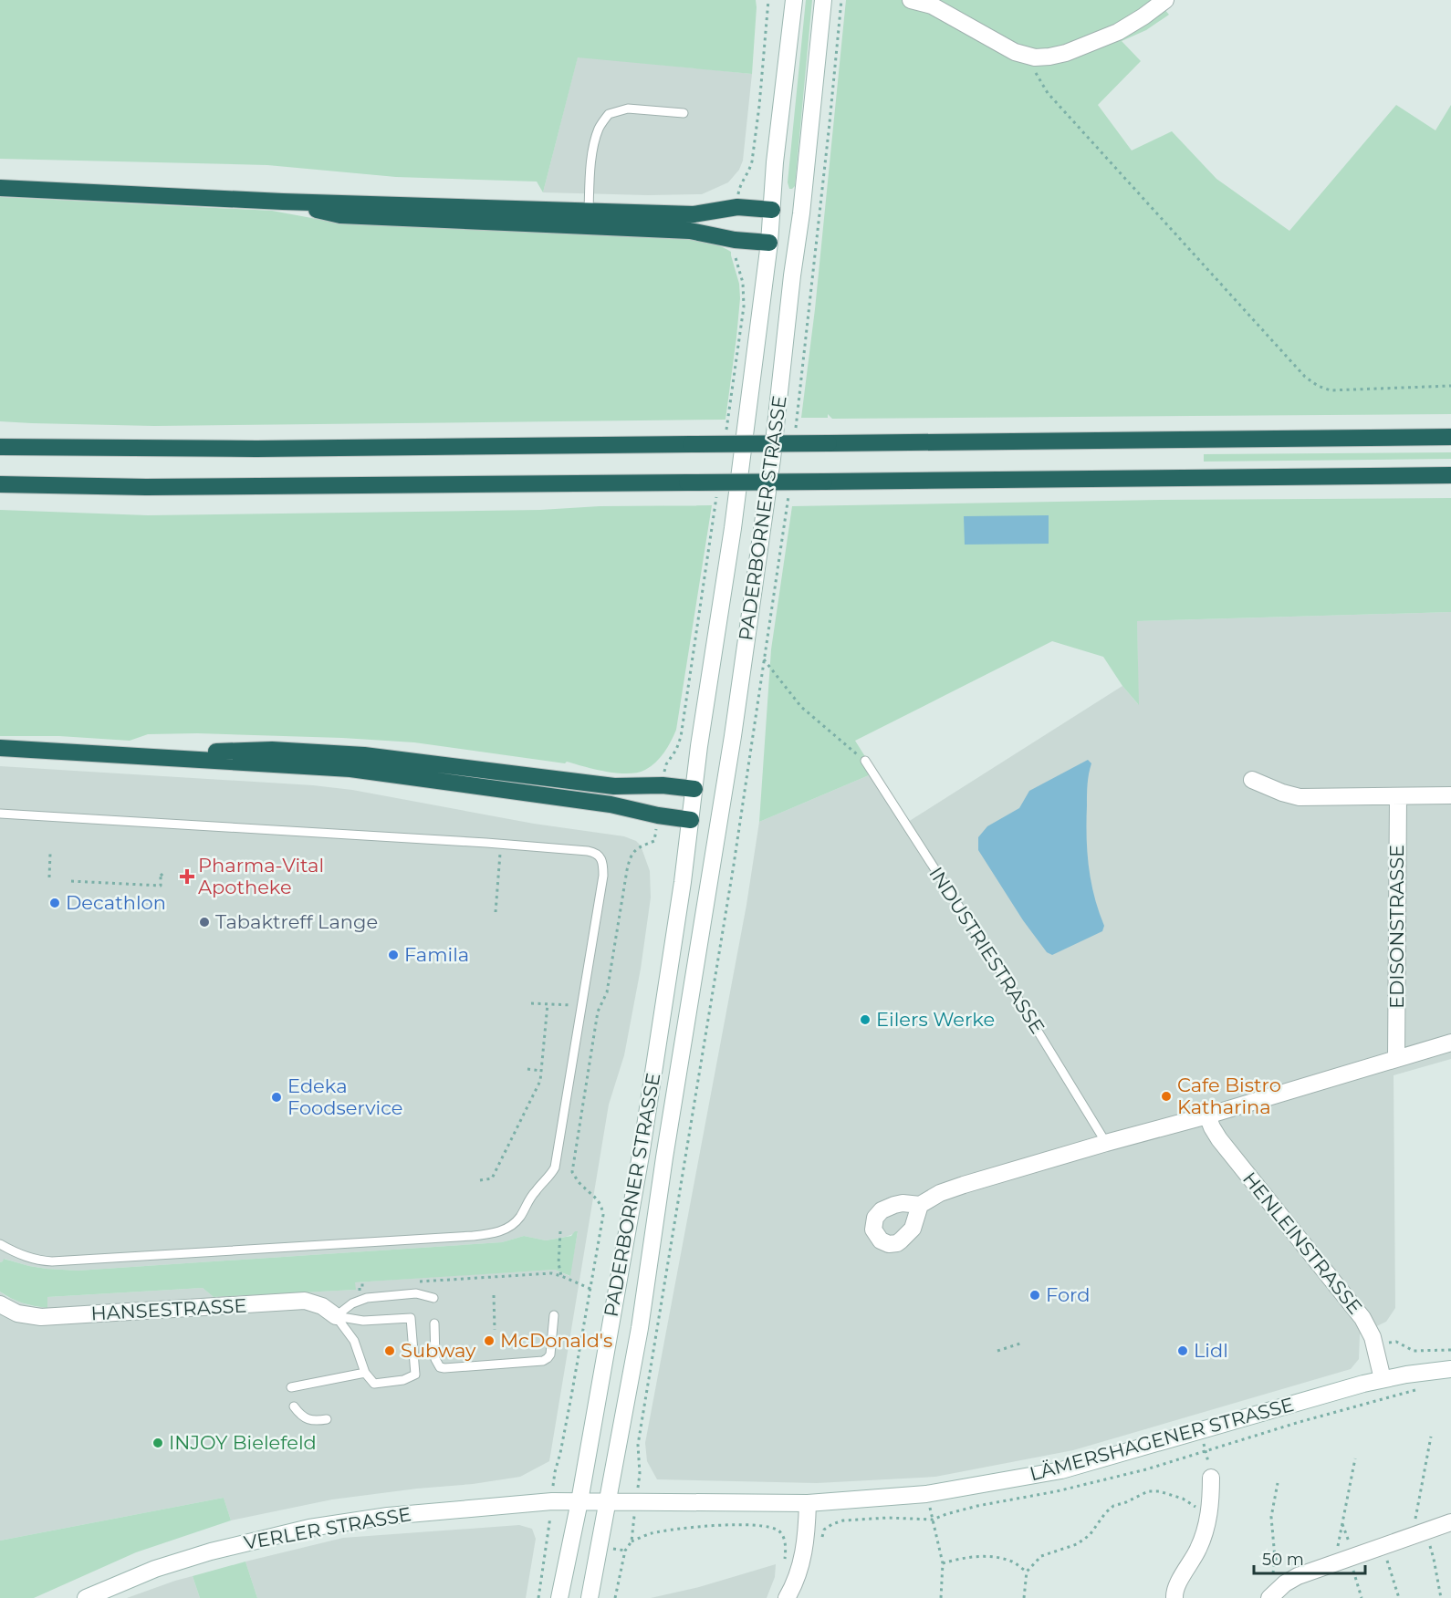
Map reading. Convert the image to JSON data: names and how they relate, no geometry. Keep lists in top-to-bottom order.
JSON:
{
  "streets": {
    "main road": [
      "PADERBORNER STRASSE",
      "EDISONSTRASSE",
      "HENLEINSTRASSE",
      "HANSESTRASSE",
      "LÄMERSHAGENER STRASSE",
      "VERLER STRASSE"
    ],
    "lane": ["INDUSTRIESTRASSE"]
  },
  "crossings": [
    ["PADERBORNER STRASSE", "LÄMERSHAGENER STRASSE"],
    ["PADERBORNER STRASSE", "VERLER STRASSE"],
    ["HENLEINSTRASSE", "LÄMERSHAGENER STRASSE"],
    ["LÄMERSHAGENER STRASSE", "VERLER STRASSE"]
  ],
  "places": {
    "health": ["Pharma-Vital Apotheke"],
    "other": [
      "Decathlon",
      "Tabaktreff Lange",
      "Famila",
      "Eilers Werke",
      "Cafe Bistro Katharina",
      "Edeka Foodservice",
      "Ford",
      "McDonald's",
      "Subway",
      "Lidl",
      "INJOY Bielefeld"
    ]
  },
  "scale_bar": "50 m"
}
